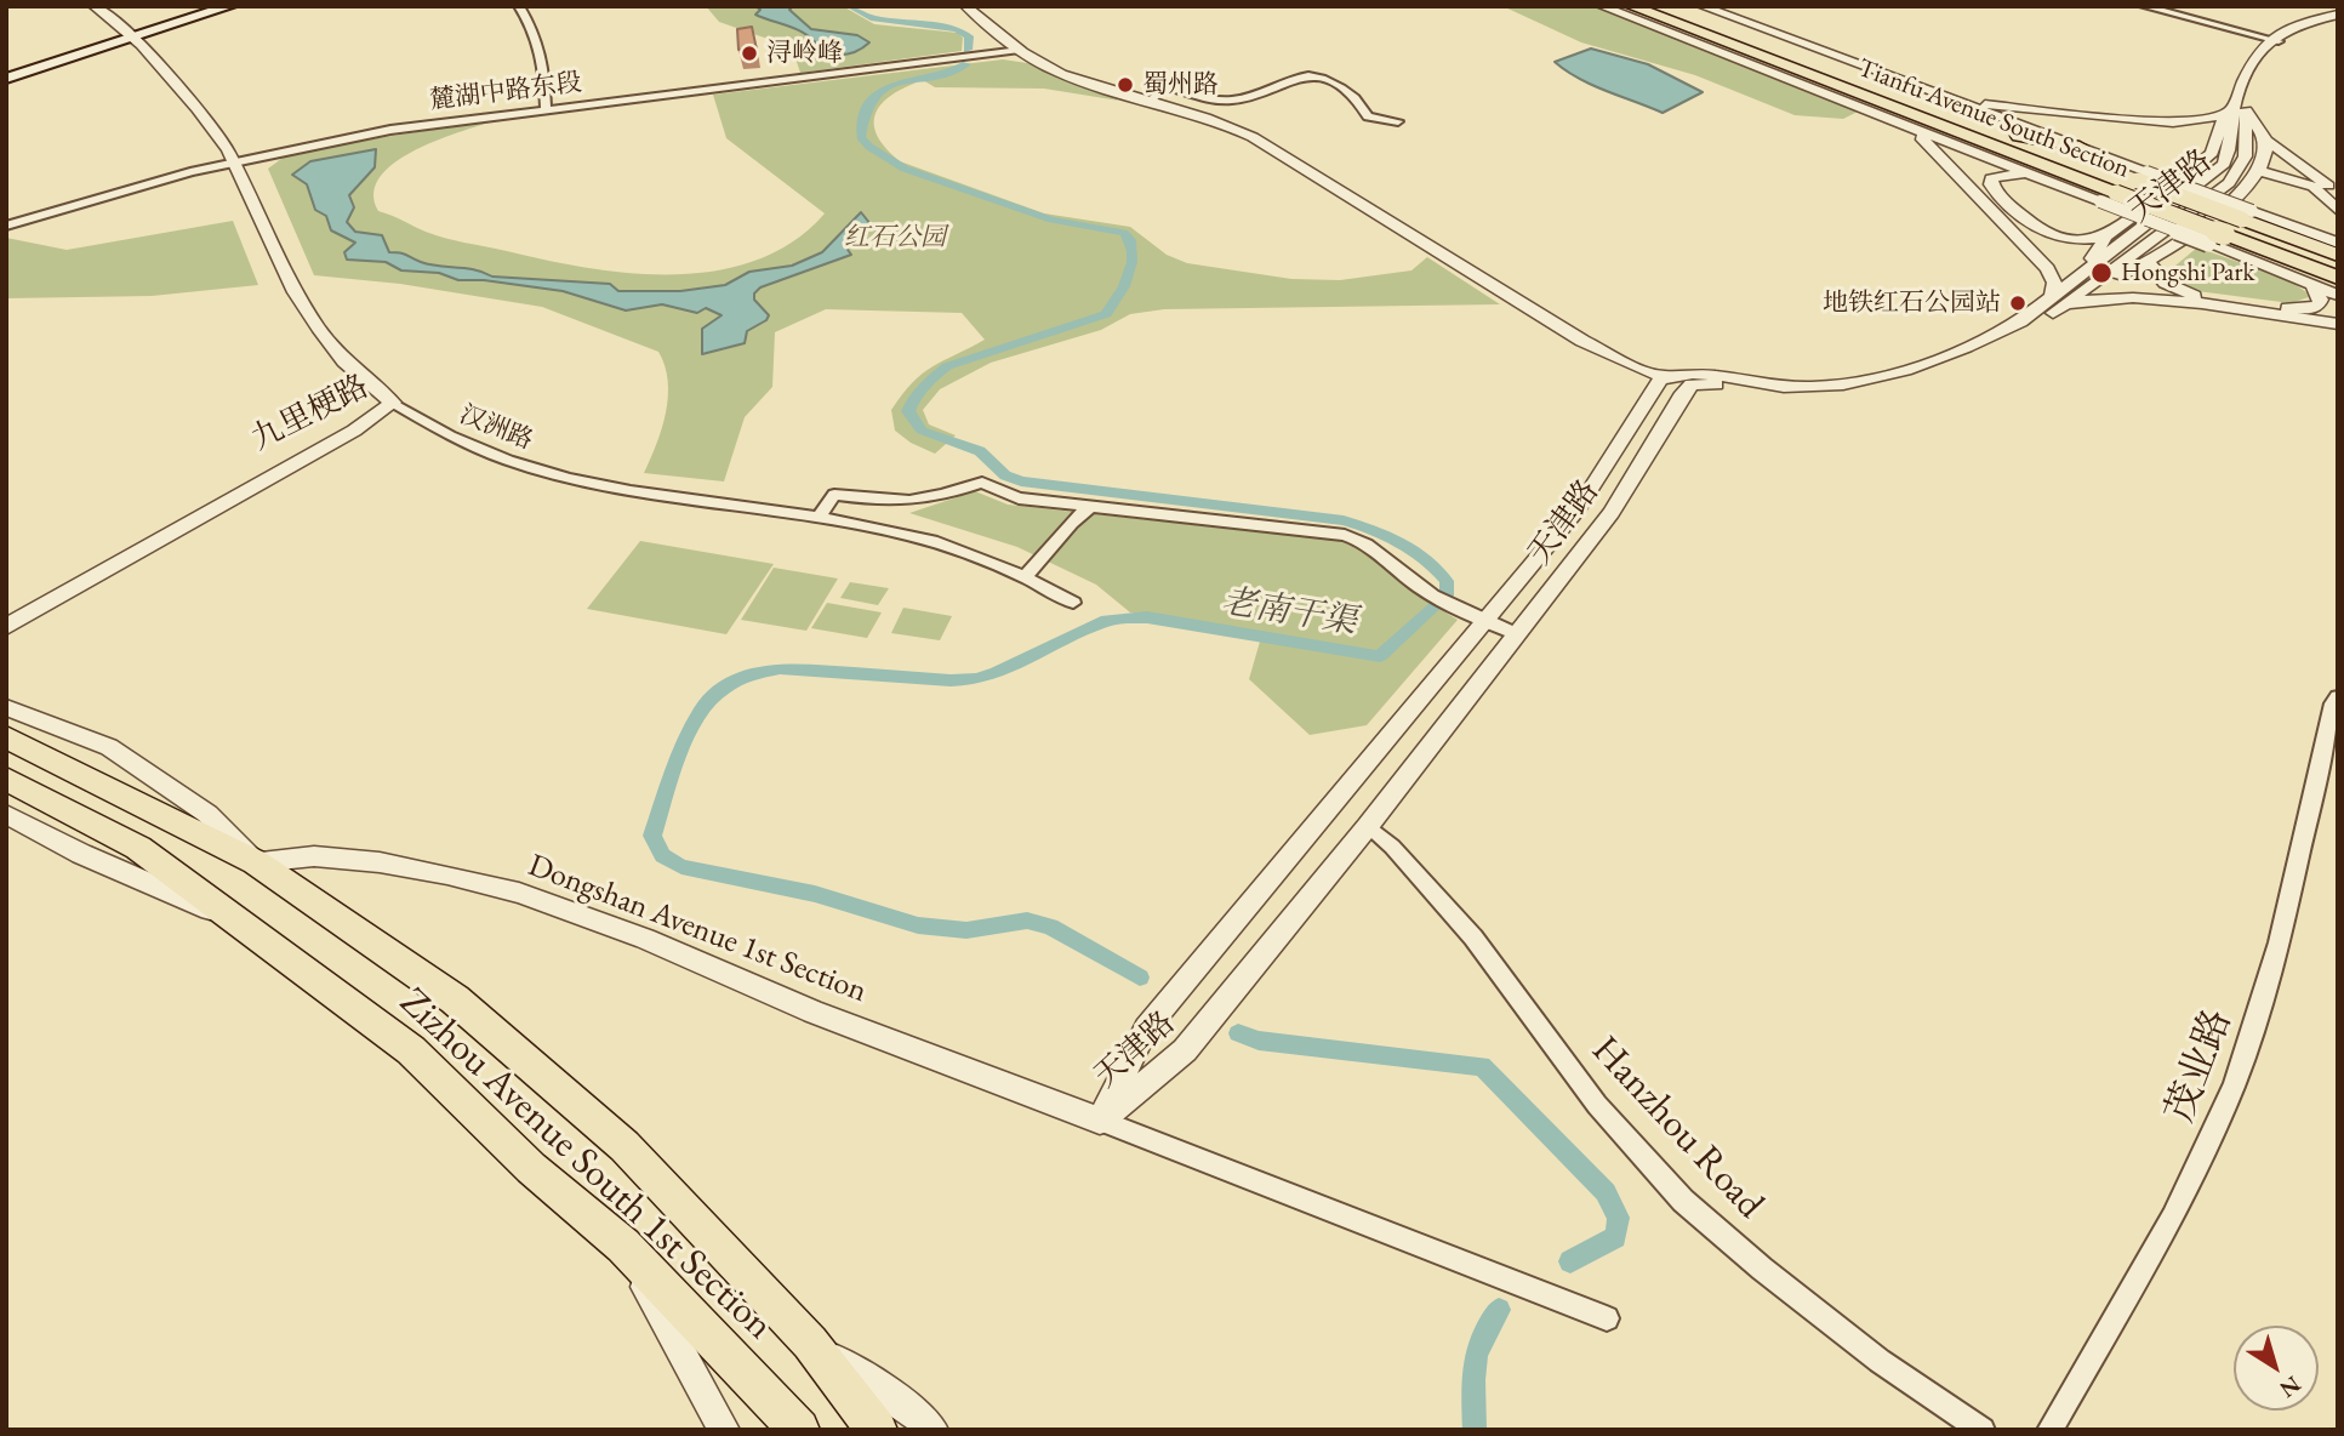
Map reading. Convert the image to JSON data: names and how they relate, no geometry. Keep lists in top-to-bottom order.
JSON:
{
  "streets": {
    "highway": ["Tianfu Avenue South Section", "Zizhou Avenue South 1st Section"],
    "street": [
      "麓湖中路东段",
      "天津路",
      "九里梗路",
      "汉洲路",
      "Dongshan Avenue 1st Section",
      "茂业路",
      "Hanzhou Road"
    ]
  },
  "crossings": [
    ["麓湖中路东段", "汉洲路"],
    ["天津路", "Dongshan Avenue 1st Section"],
    ["天津路", "Hanzhou Road"],
    ["九里梗路", "汉洲路"],
    ["Dongshan Avenue 1st Section", "Zizhou Avenue South 1st Section"]
  ],
  "water": ["老南干渠"],
  "parks": ["红石公园"],
  "places": [
    "浔岭峰",
    "蜀州路",
    "Hongshi Park",
    "地铁红石公园站"
  ],
  "north": "bottom right"
}
